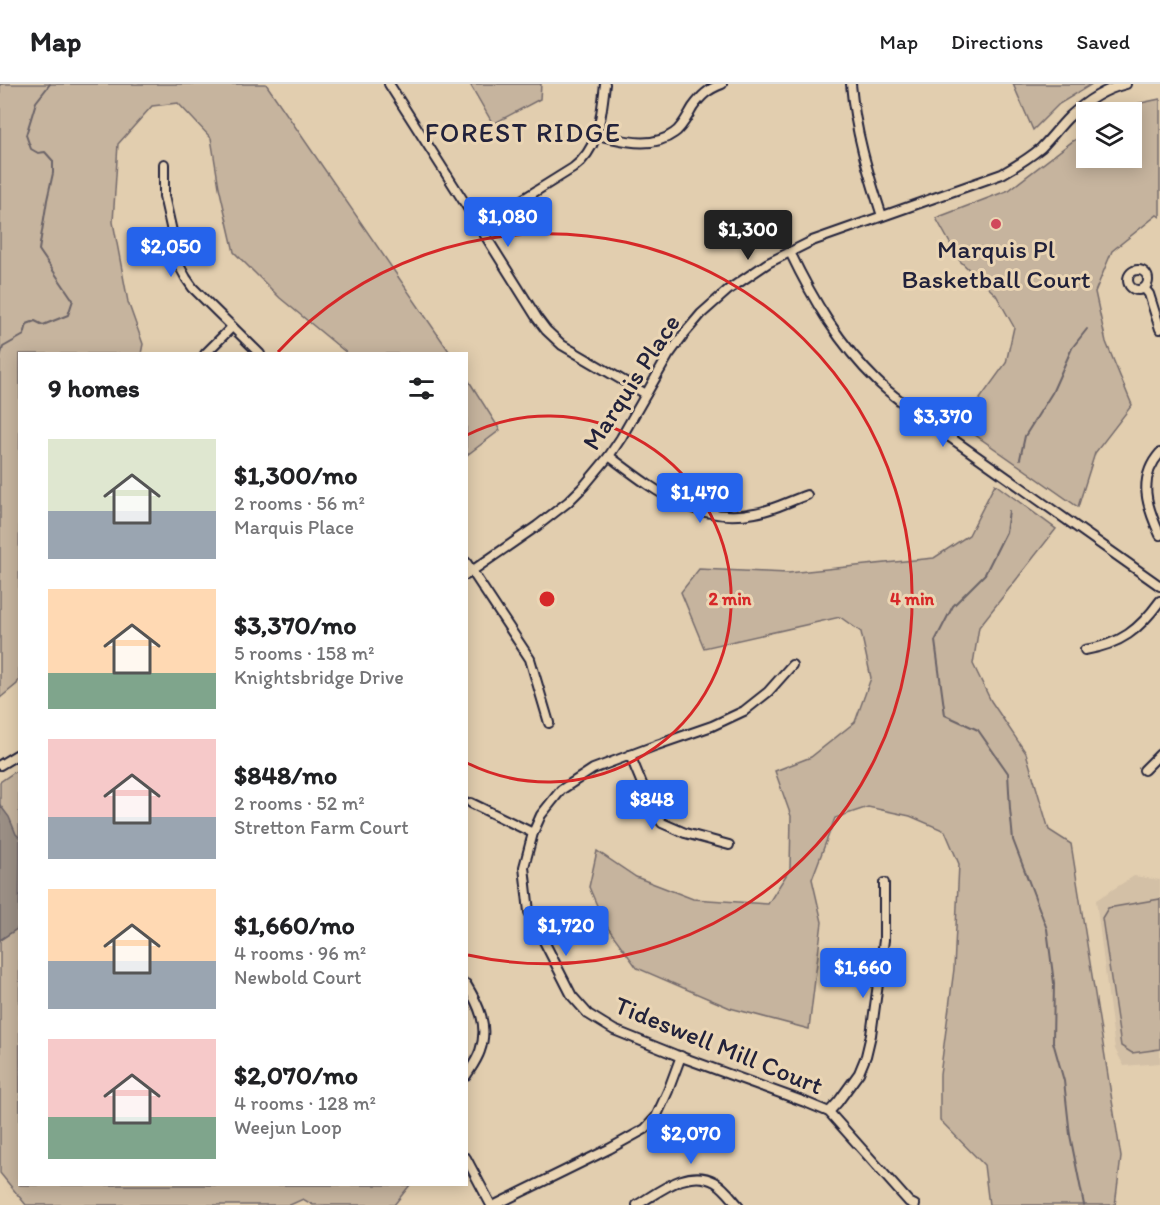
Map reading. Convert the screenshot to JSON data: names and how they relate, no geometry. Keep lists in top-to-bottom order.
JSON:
{
  "streets": {
    "street": ["Marquis Place", "Tideswell Mill Court"]
  },
  "districts": ["FOREST RIDGE"],
  "places": ["Marquis Pl Basketball Court"],
  "page": {
    "header": "Map",
    "nav": ["Map", "Directions", "Saved"],
    "price": [
      "$1,080",
      "$1,300",
      "$2,050",
      "$3,370",
      "$1,470",
      "$848",
      "$1,720",
      "$1,660",
      "$2,070"
    ],
    "heading": "9 homes",
    "list": [
      {
        "name": "$1,300/mo",
        "note": "2 rooms · 56 m² · Marquis Place"
      },
      {
        "name": "$3,370/mo",
        "note": "5 rooms · 158 m² · Knightsbridge Drive"
      },
      {
        "name": "$848/mo",
        "note": "2 rooms · 52 m² · Stretton Farm Court"
      },
      {
        "name": "$1,660/mo",
        "note": "4 rooms · 96 m² · Newbold Court"
      },
      {
        "name": "$2,070/mo",
        "note": "4 rooms · 128 m² · Weejun Loop"
      }
    ]
  },
  "rings": ["2 min", "4 min"]
}
